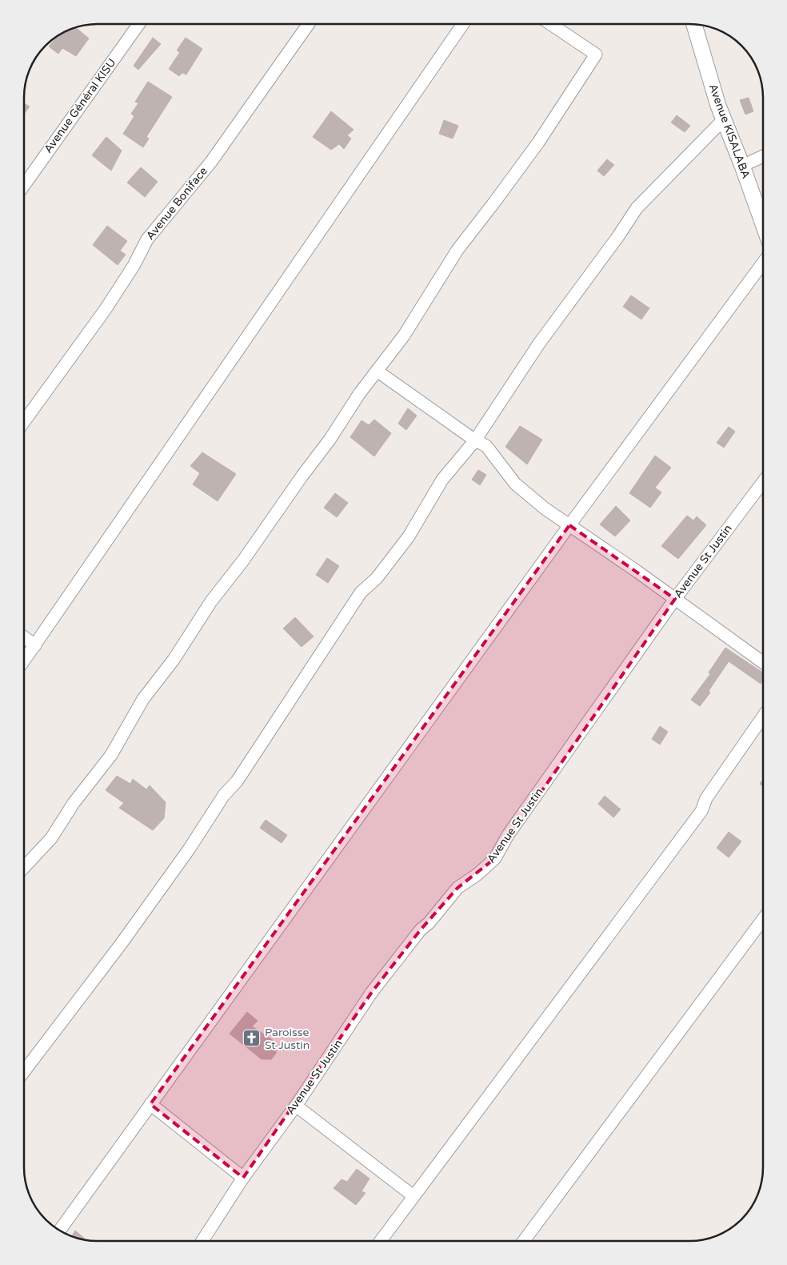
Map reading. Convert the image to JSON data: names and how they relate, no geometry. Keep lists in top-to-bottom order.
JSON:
{
  "streets": {
    "street": [
      "Avenue Général KISU",
      "Avenue KISALABA",
      "Avenue Boniface",
      "Avenue St Justin"
    ]
  },
  "places": {
    "church": ["Paroisse St Justin"]
  }
}
